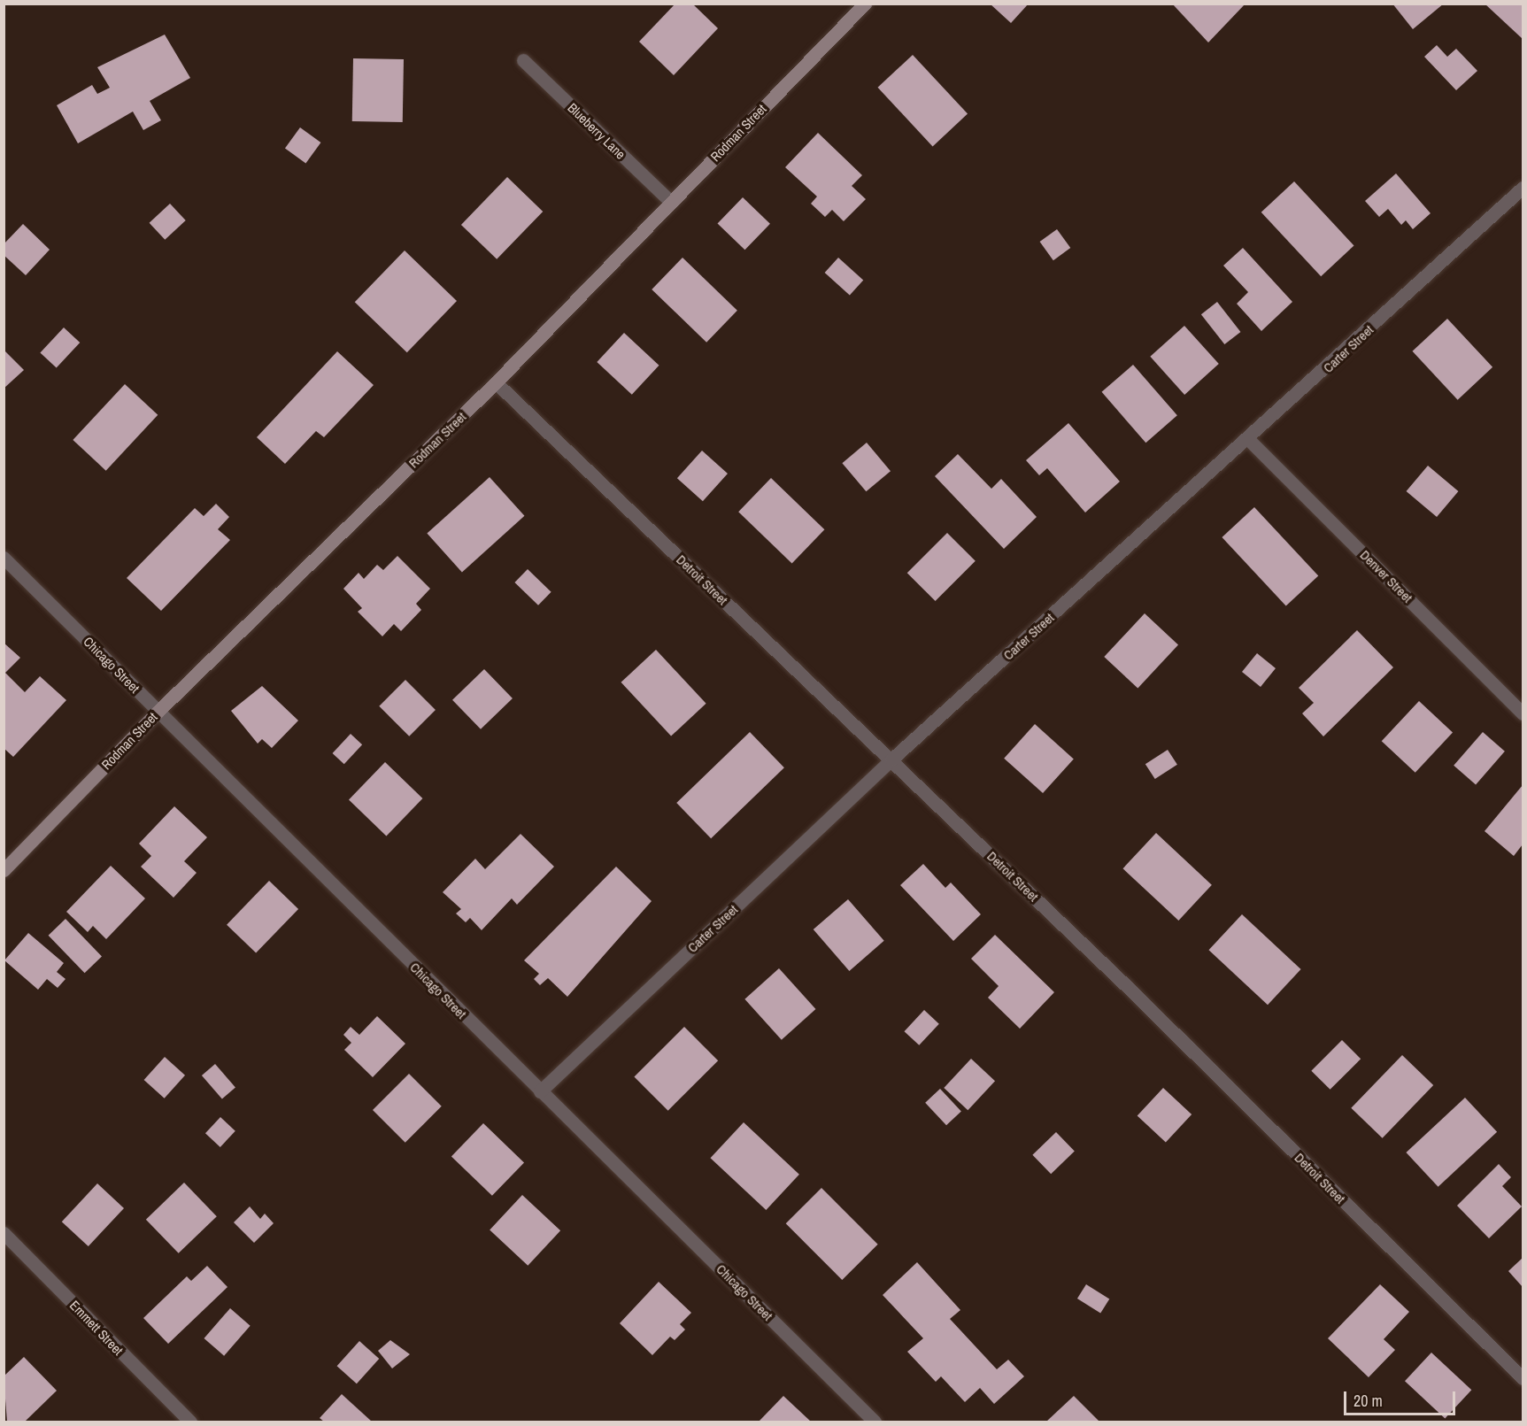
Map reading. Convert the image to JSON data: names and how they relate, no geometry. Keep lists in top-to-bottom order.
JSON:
{
  "streets": {
    "street": [
      "Blueberry Lane",
      "Rodman Street",
      "Carter Street",
      "Denver Street",
      "Detroit Street",
      "Chicago Street",
      "Emmett Street"
    ]
  },
  "crossings": [
    ["Blueberry Lane", "Rodman Street"],
    ["Rodman Street", "Detroit Street"],
    ["Rodman Street", "Chicago Street"],
    ["Carter Street", "Denver Street"],
    ["Carter Street", "Detroit Street"],
    ["Carter Street", "Chicago Street"]
  ],
  "scale_bar": "20 m"
}
